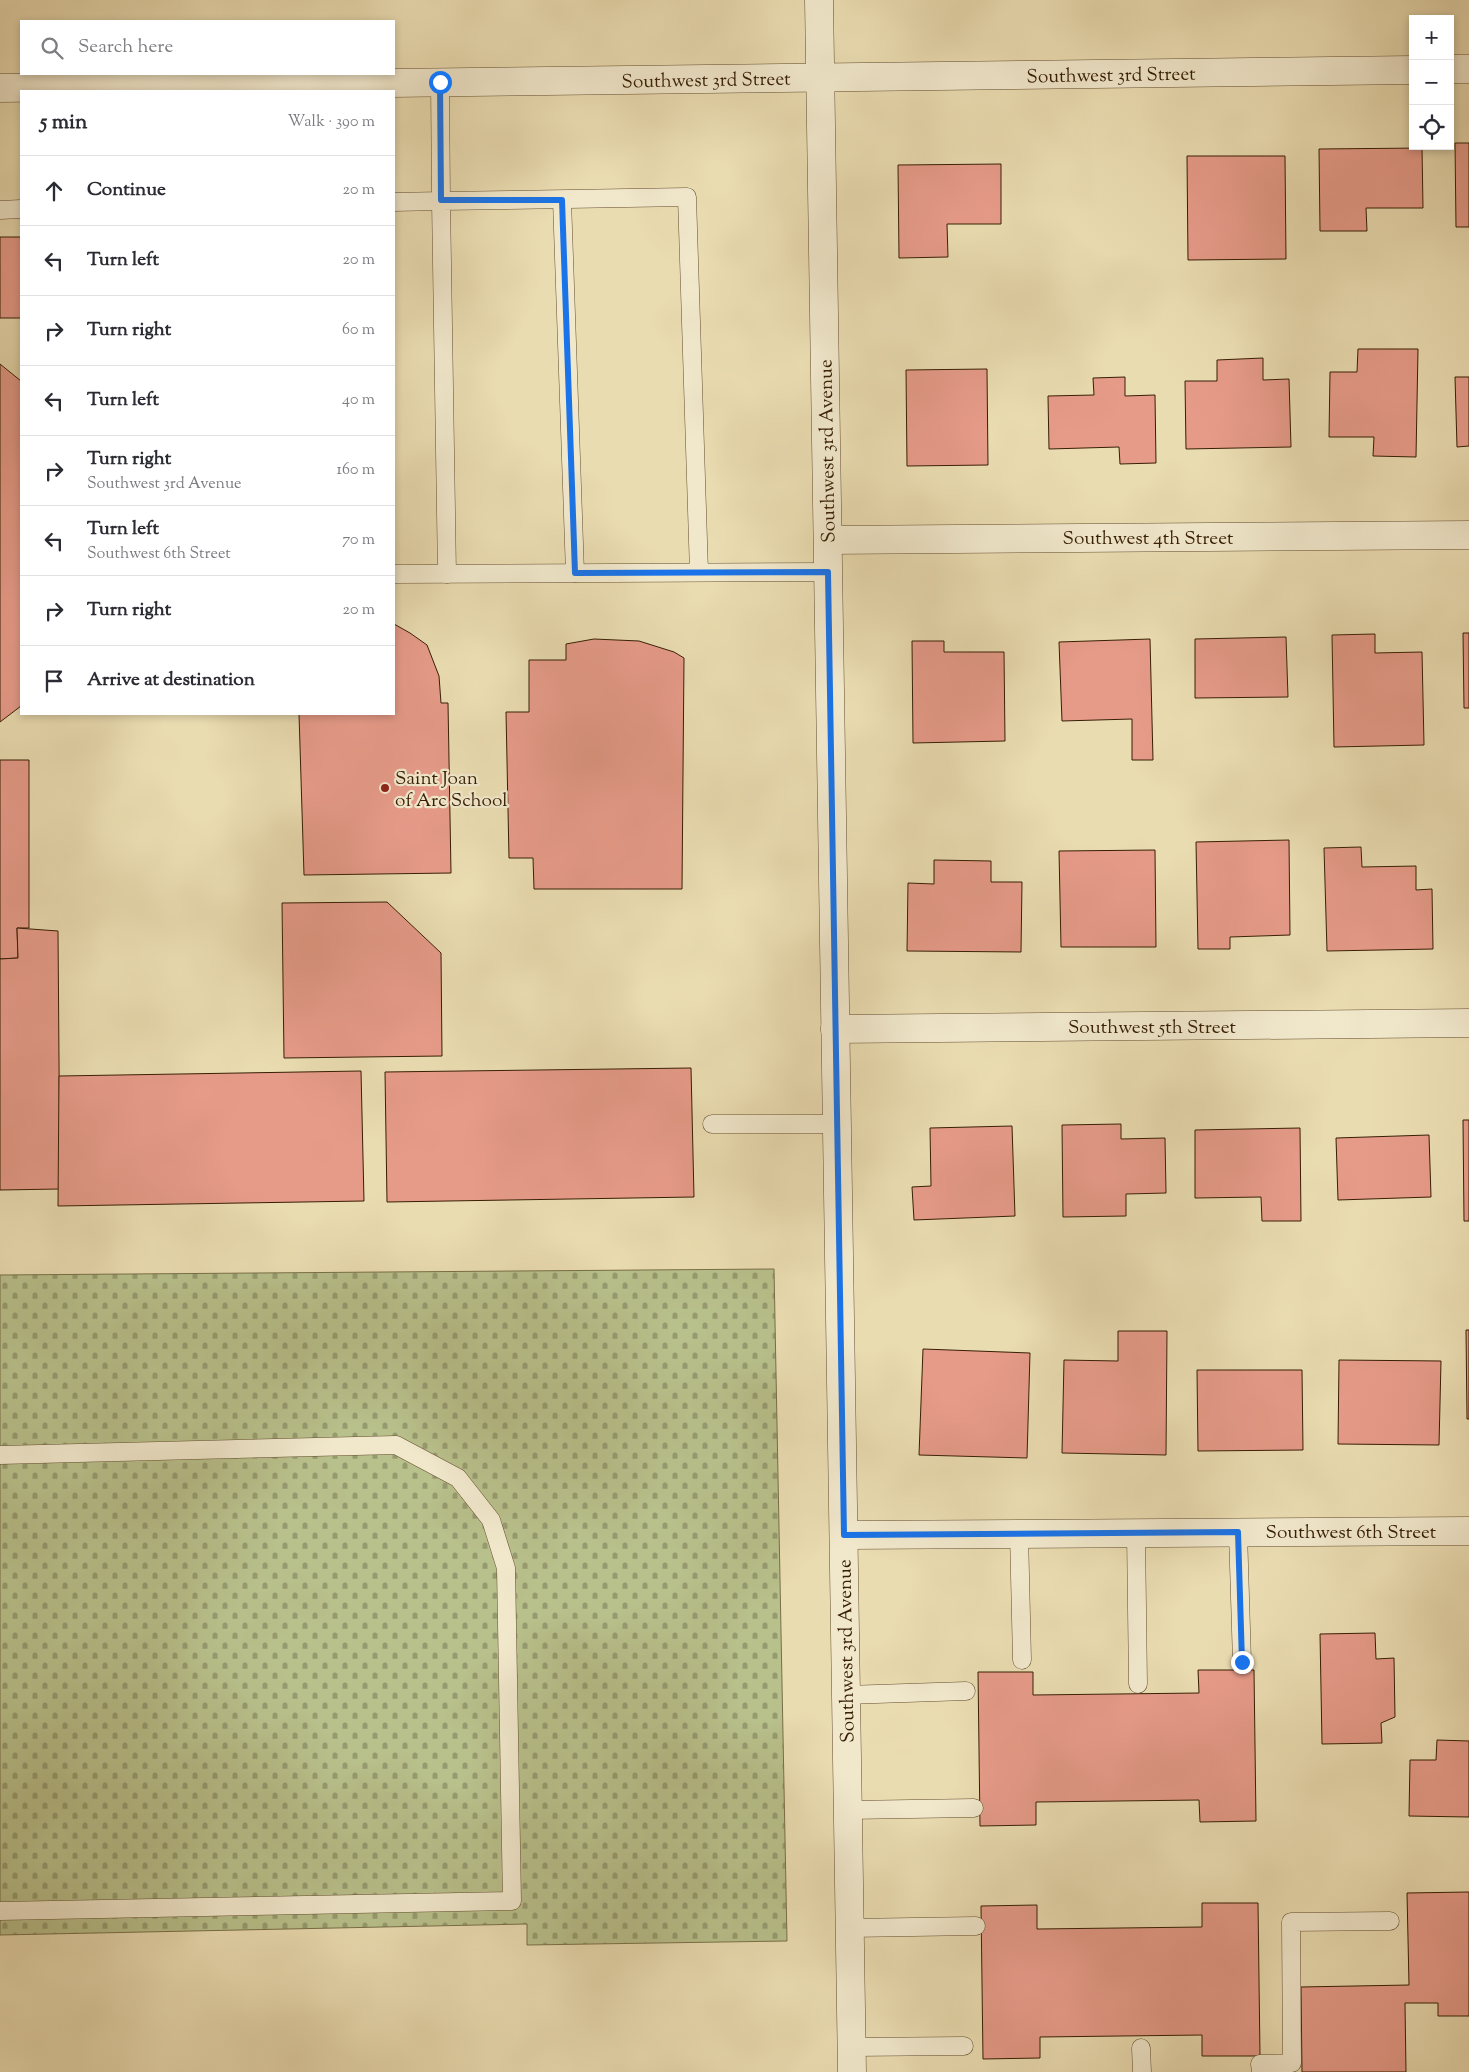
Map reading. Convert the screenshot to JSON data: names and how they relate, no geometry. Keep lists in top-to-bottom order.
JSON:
{
  "streets": {
    "street": [
      "Southwest 3rd Street",
      "Southwest 3rd Avenue",
      "Southwest 4th Street",
      "Southwest 5th Street",
      "Southwest 6th Street"
    ]
  },
  "crossings": [
    ["Southwest 3rd Street", "Southwest 3rd Avenue"],
    ["Southwest 3rd Avenue", "Southwest 4th Street"],
    ["Southwest 3rd Avenue", "Southwest 5th Street"],
    ["Southwest 3rd Avenue", "Southwest 6th Street"]
  ],
  "places": ["Saint Joan of Arc School"],
  "page": {
    "map_buttons": ["+", "−"],
    "search": "Search here",
    "heading": ["5 min", "Walk · 390 m"],
    "list": [
      ["Continue", "20 m"],
      ["Turn left", "20 m"],
      ["Turn right", "60 m"],
      ["Turn left", "40 m"],
      ["Turn right", "Southwest 3rd Avenue", "160 m"],
      ["Turn left", "Southwest 6th Street", "70 m"],
      ["Turn right", "20 m"],
      "Arrive at destination"
    ]
  }
}
